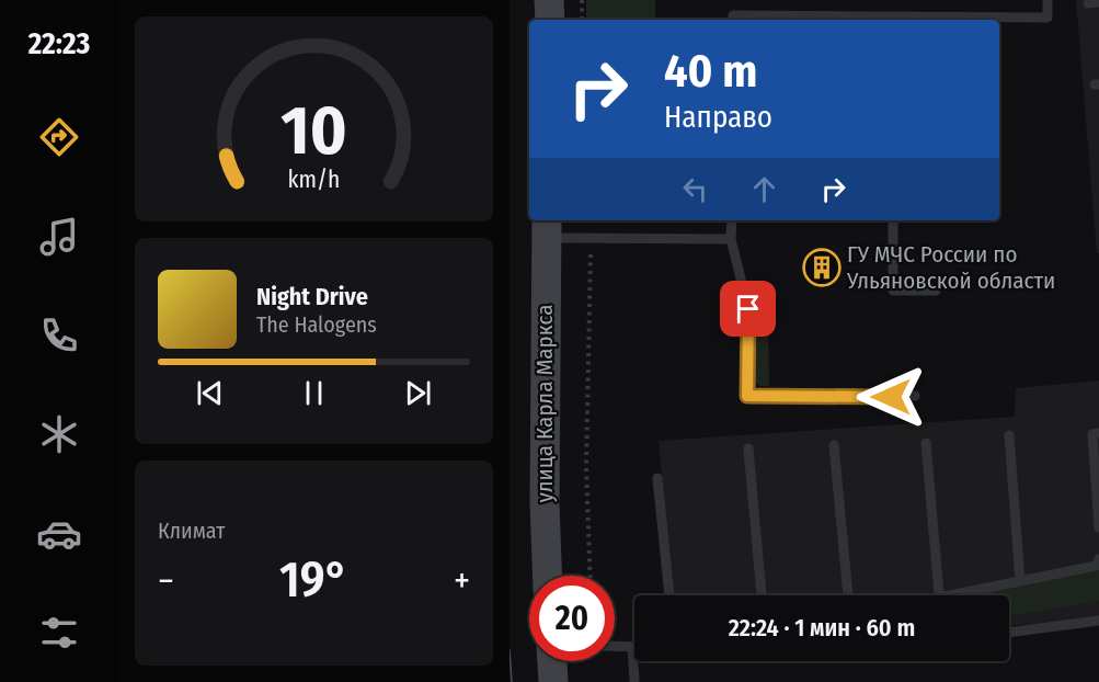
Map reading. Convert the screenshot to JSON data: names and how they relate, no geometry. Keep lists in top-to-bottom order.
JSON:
{
  "streets": {
    "main road": ["улица Карла Маркса"]
  },
  "places": {
    "building": ["ГУ МЧС России по Ульяновской области"]
  },
  "page": {
    "tabs": "22:23",
    "turn": ["40 m", "Направо"],
    "song": ["Night Drive", "The Halogens"],
    "tile": "Климат",
    "heat": ["−", "19°", "+"],
    "limit": "20",
    "trip": "22:24 · 1 мин · 60 m",
    "gauge": ["10", "km/h"]
  }
}
